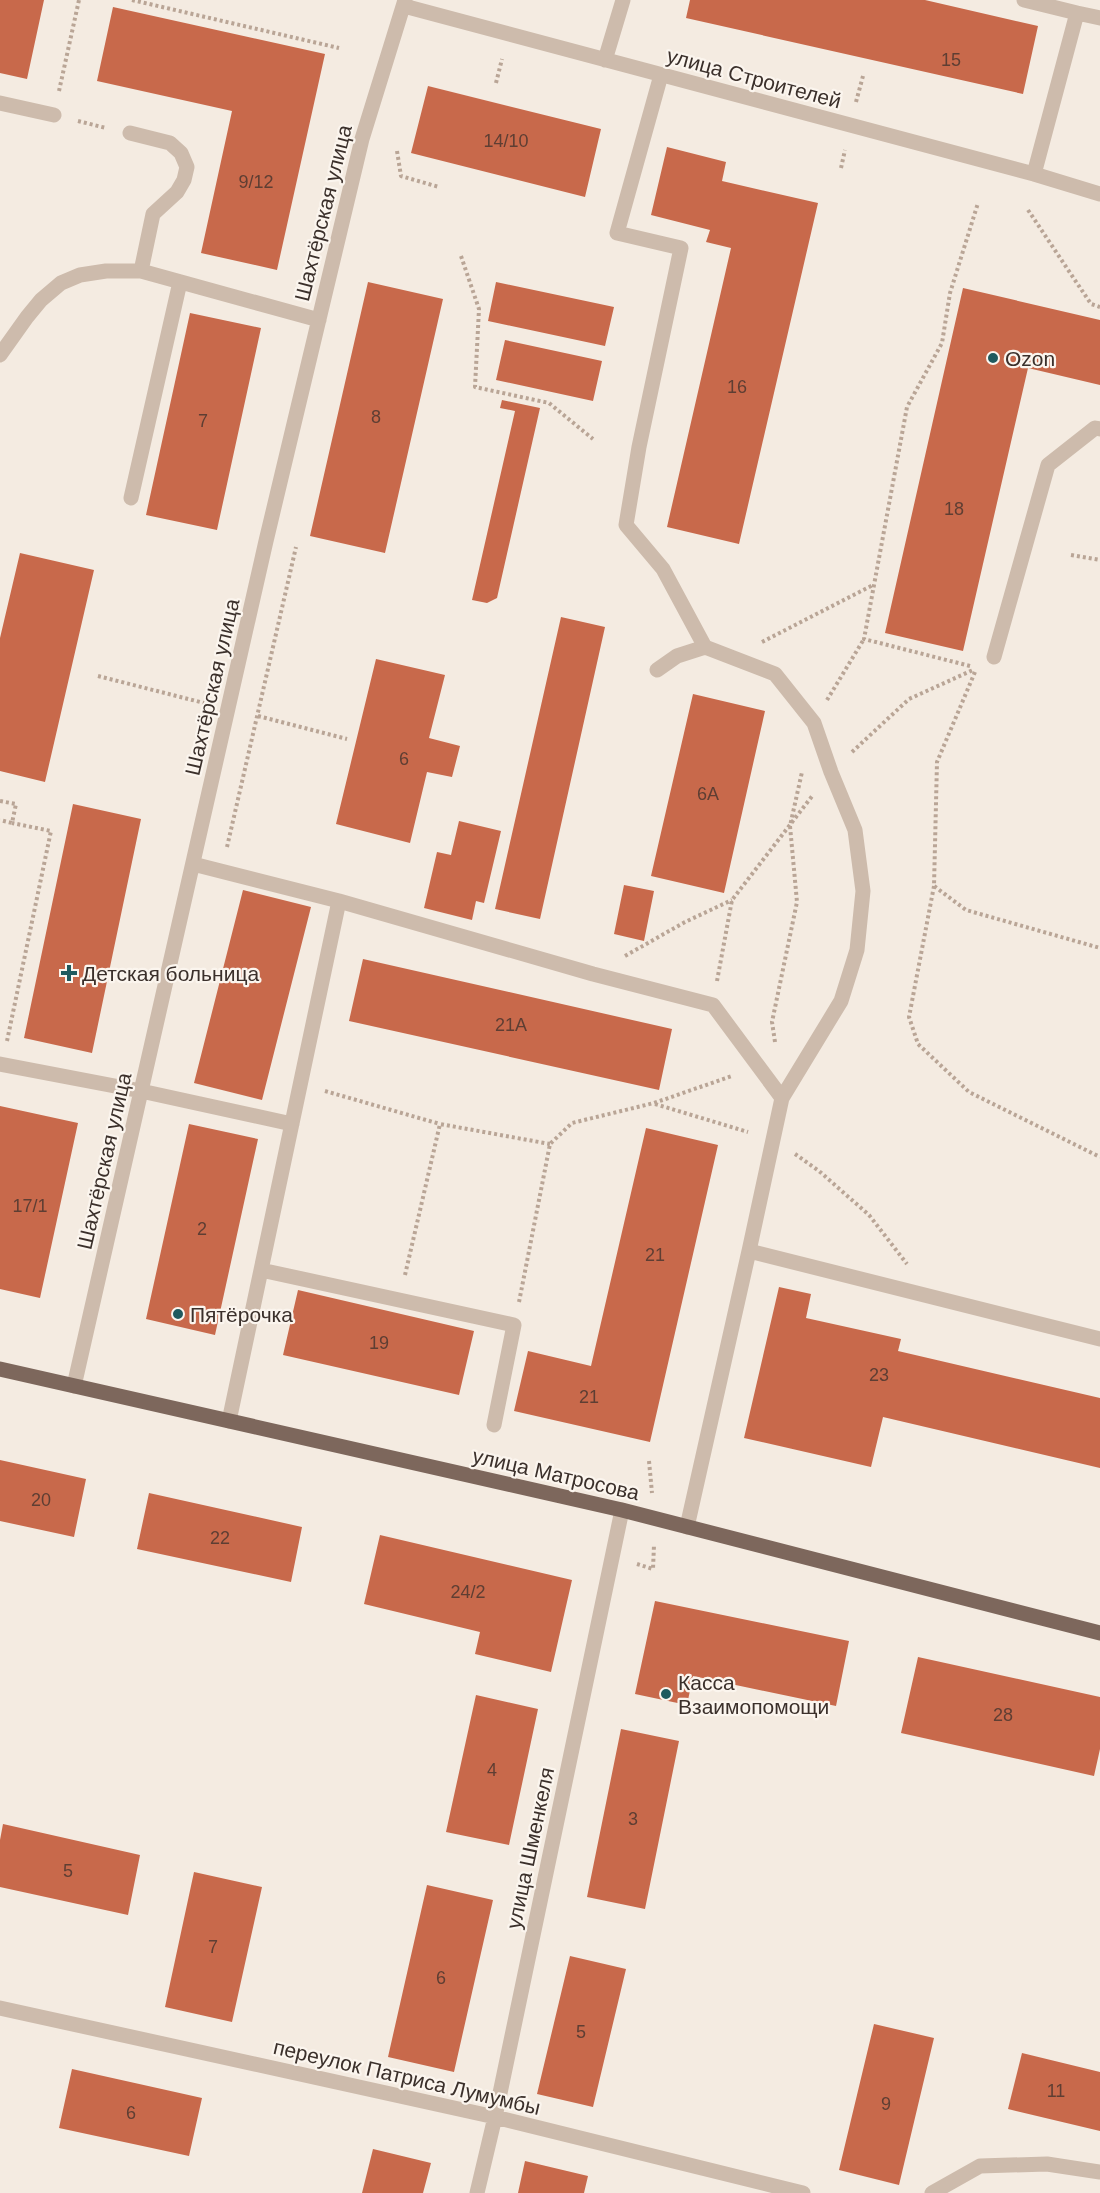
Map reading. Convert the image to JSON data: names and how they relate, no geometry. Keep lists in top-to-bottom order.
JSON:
{
  "streets": {
    "main road": ["улица Матросова"],
    "street": [
      "улица Строителей",
      "Шахтёрская улица",
      "улица Шменкеля",
      "переулок Патриса Лумумбы"
    ]
  },
  "crossings": [
    ["улица Строителей", "Шахтёрская улица"],
    ["Шахтёрская улица", "улица Матросова"],
    ["улица Матросова", "улица Шменкеля"],
    ["улица Шменкеля", "переулок Патриса Лумумбы"]
  ],
  "places": {
    "other": ["Ozon", "Пятёрочка", "Касса Взаимопомощи"],
    "health": ["Детская больница"]
  },
  "house_numbers": [
    "15",
    "14/10",
    "9/12",
    "16",
    "8",
    "7",
    "18",
    "6",
    "6А",
    "21А",
    "17/1",
    "2",
    "21",
    "19",
    "23",
    "21",
    "20",
    "22",
    "24/2",
    "28",
    "4",
    "3",
    "5",
    "7",
    "6",
    "5",
    "11",
    "9",
    "6"
  ]
}
